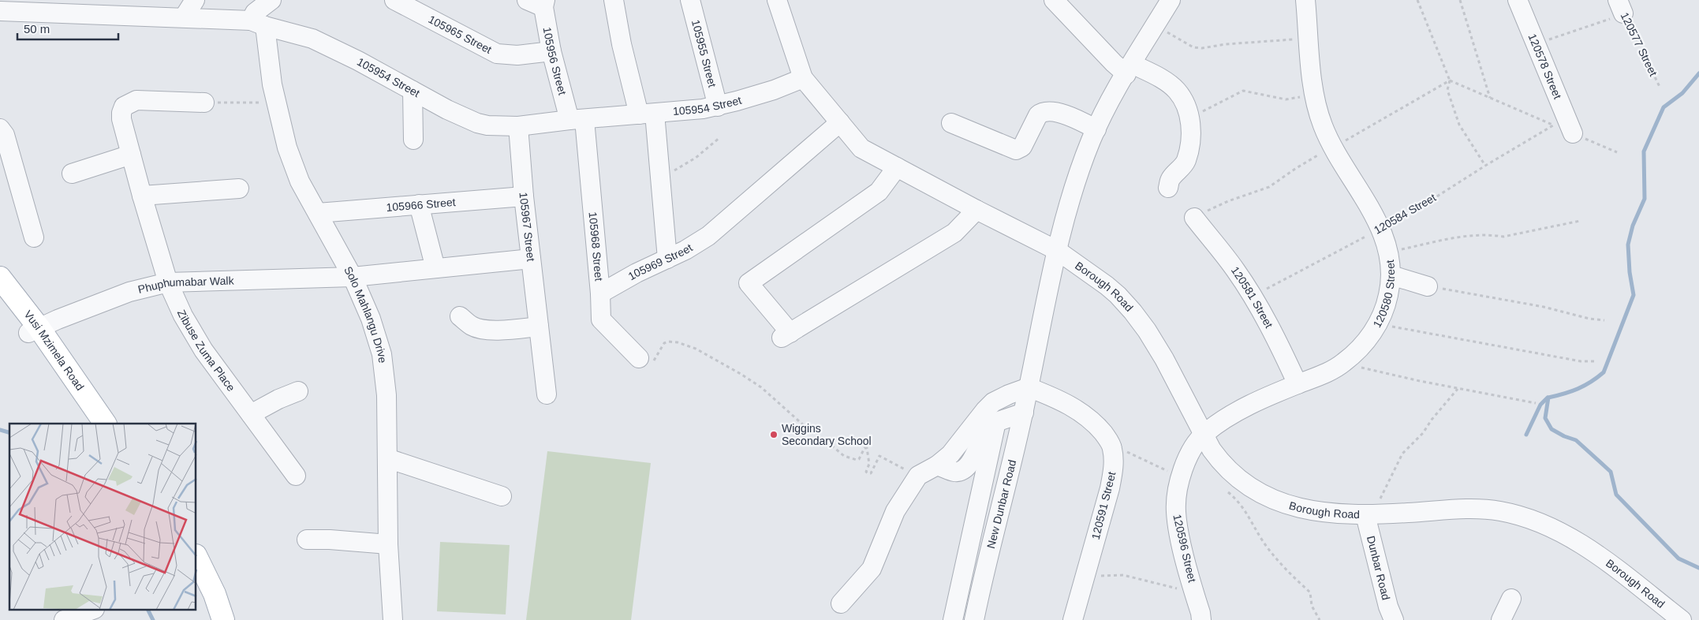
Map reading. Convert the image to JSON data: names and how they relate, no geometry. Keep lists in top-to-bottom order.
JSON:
{
  "streets": {
    "main road": ["Vusi Mzimela Road"],
    "street": [
      "105965 Street",
      "105955 Street",
      "105956 Street",
      "120578 Street",
      "105954 Street",
      "105966 Street",
      "105967 Street",
      "105968 Street",
      "105969 Street",
      "Phuphumabar Walk",
      "Borough Road",
      "120580 Street",
      "120581 Street",
      "Solo Mahlangu Drive",
      "Zibuse Zuma Place",
      "New Dunbar Road",
      "120591 Street",
      "120596 Street",
      "Dunbar Road"
    ],
    "path": ["120577 Street", "120584 Street"]
  },
  "crossings": [
    ["105965 Street", "105956 Street"],
    ["105955 Street", "105954 Street"],
    ["105956 Street", "105954 Street"],
    ["105956 Street", "105968 Street"],
    ["105954 Street", "105967 Street"],
    ["105954 Street", "105968 Street"],
    ["105954 Street", "Borough Road"],
    ["105954 Street", "Solo Mahlangu Drive"],
    ["105966 Street", "105967 Street"],
    ["105966 Street", "Solo Mahlangu Drive"],
    ["120584 Street", "120580 Street"],
    ["120584 Street", "120581 Street"],
    ["105968 Street", "105969 Street"],
    ["105969 Street", "Borough Road"],
    ["Phuphumabar Walk", "Solo Mahlangu Drive"],
    ["Phuphumabar Walk", "Zibuse Zuma Place"],
    ["Phuphumabar Walk", "Vusi Mzimela Road"],
    ["Borough Road", "120580 Street"],
    ["Borough Road", "New Dunbar Road"],
    ["Borough Road", "120596 Street"],
    ["Borough Road", "Dunbar Road"],
    ["120580 Street", "120581 Street"],
    ["120580 Street", "120596 Street"]
  ],
  "places": ["Wiggins Secondary School"],
  "scale_bar": "50 m"
}
